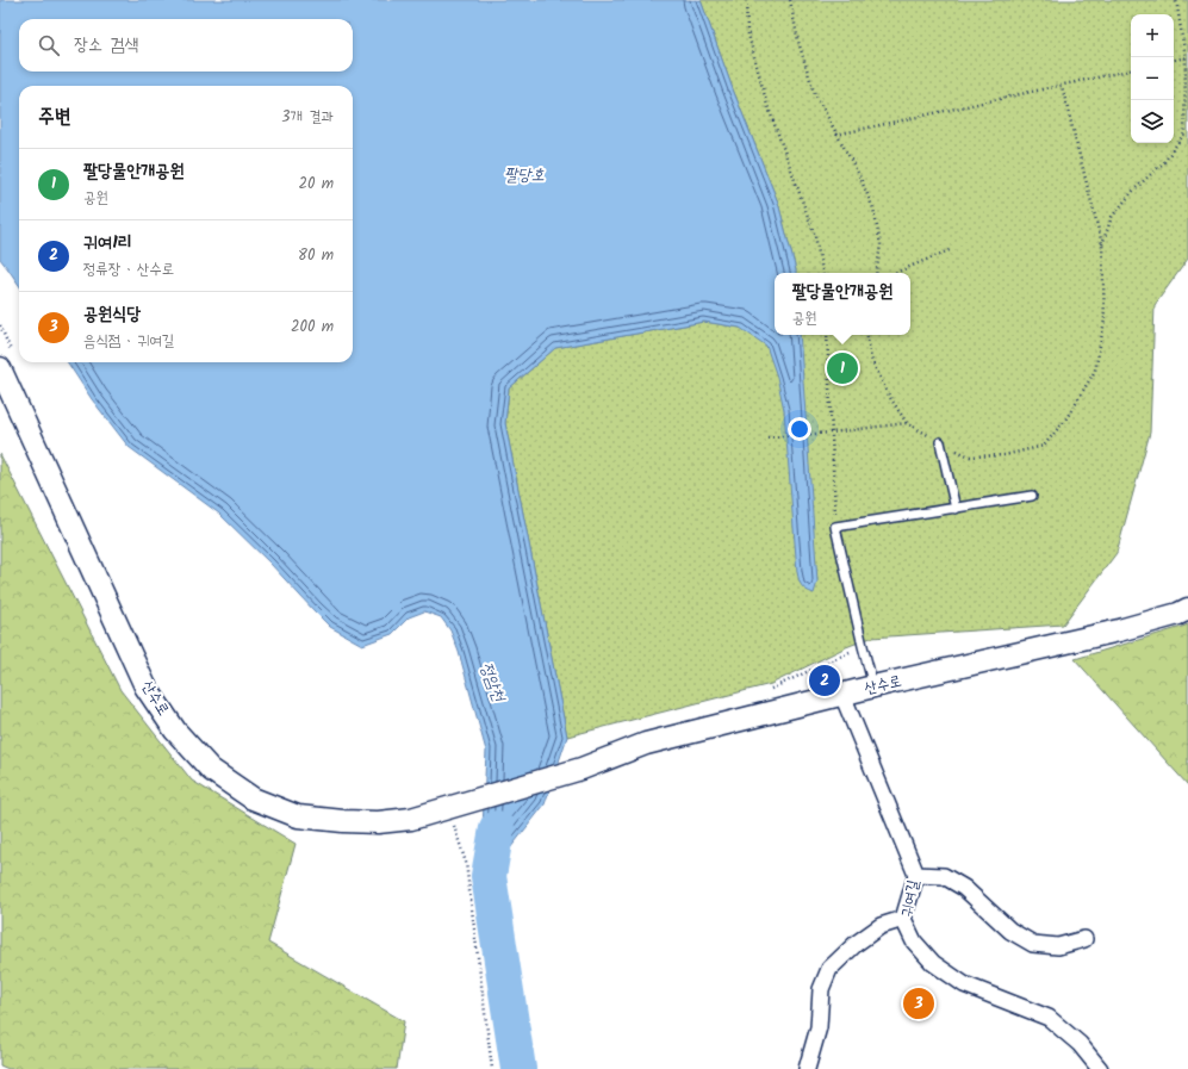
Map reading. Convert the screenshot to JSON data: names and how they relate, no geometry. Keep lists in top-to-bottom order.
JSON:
{
  "streets": {
    "main road": ["산수로"],
    "street": ["귀여길"]
  },
  "crossings": [
    ["산수로", "귀여길"]
  ],
  "water": ["팔당호", "정암천"],
  "page": {
    "map_buttons": ["+", "−"],
    "search": "장소 검색",
    "heading": ["주변", "3개 결과"],
    "list": [
      {
        "mark": "1",
        "name": "팔당물안개공원",
        "note": "공원",
        "value": "20 m"
      },
      {
        "mark": "2",
        "name": "귀여1리",
        "note": "정류장 · 산수로",
        "value": "80 m"
      },
      {
        "mark": "3",
        "name": "공원식당",
        "note": "음식점 · 귀여길",
        "value": "200 m"
      }
    ],
    "popup": ["팔당물안개공원", "공원"],
    "pins": ["1", "2", "3"]
  }
}
